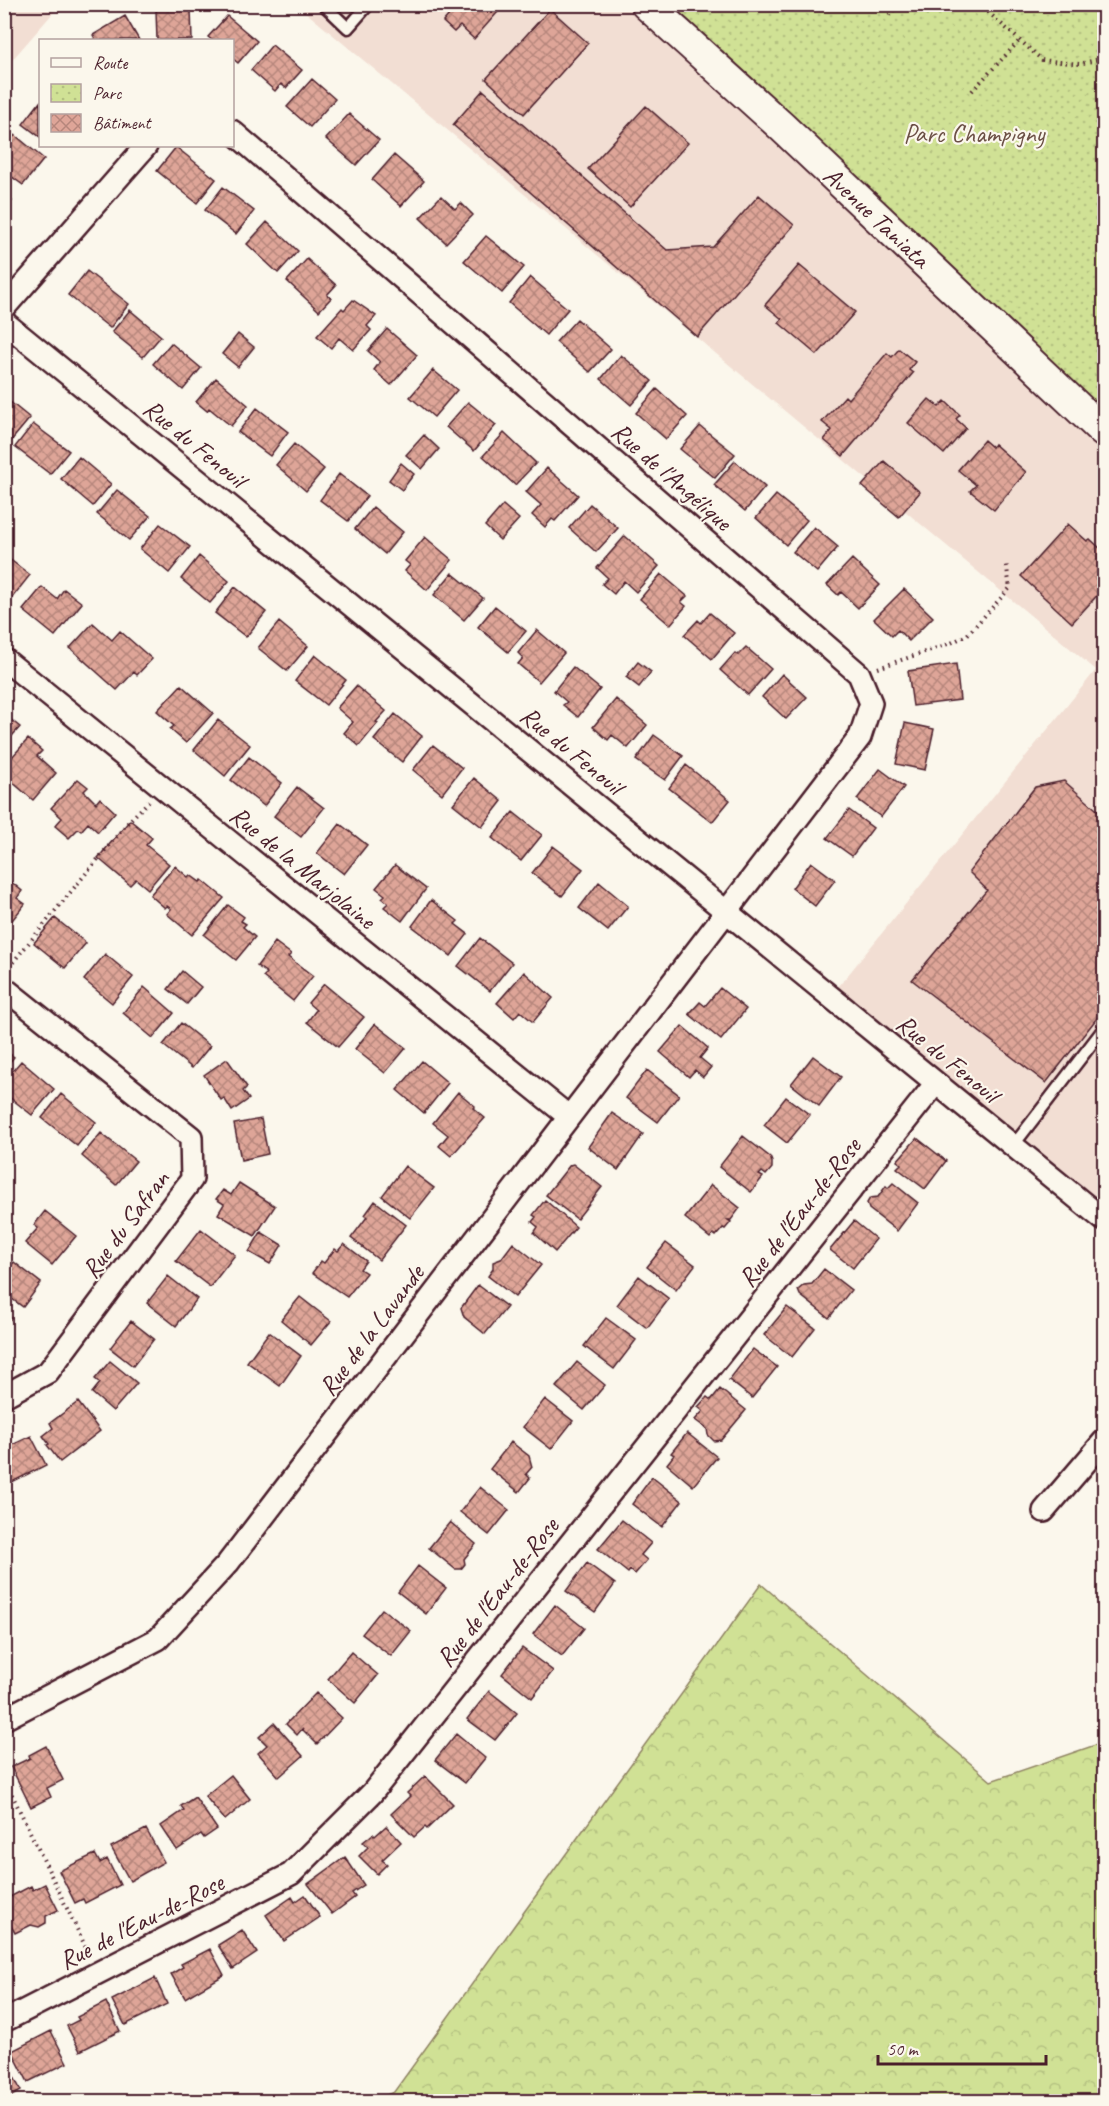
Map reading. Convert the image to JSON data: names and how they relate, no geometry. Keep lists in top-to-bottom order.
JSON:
{
  "streets": {
    "main road": ["Avenue Taniata"],
    "street": [
      "Rue du Fenouil",
      "Rue de l'Angélique",
      "Rue de la Marjolaine",
      "Rue de l'Eau-de-Rose",
      "Rue du Safran",
      "Rue de la Lavande"
    ]
  },
  "crossings": [
    ["Rue du Fenouil", "Rue de l'Angélique"],
    ["Rue du Fenouil", "Rue de l'Eau-de-Rose"],
    ["Rue du Fenouil", "Rue de la Lavande"],
    ["Rue de l'Angélique", "Rue de la Lavande"],
    ["Rue de la Marjolaine", "Rue de la Lavande"]
  ],
  "parks": ["Parc Champigny"],
  "legend": ["Route", "Parc", "Bâtiment"],
  "scale_bar": "50 m"
}
